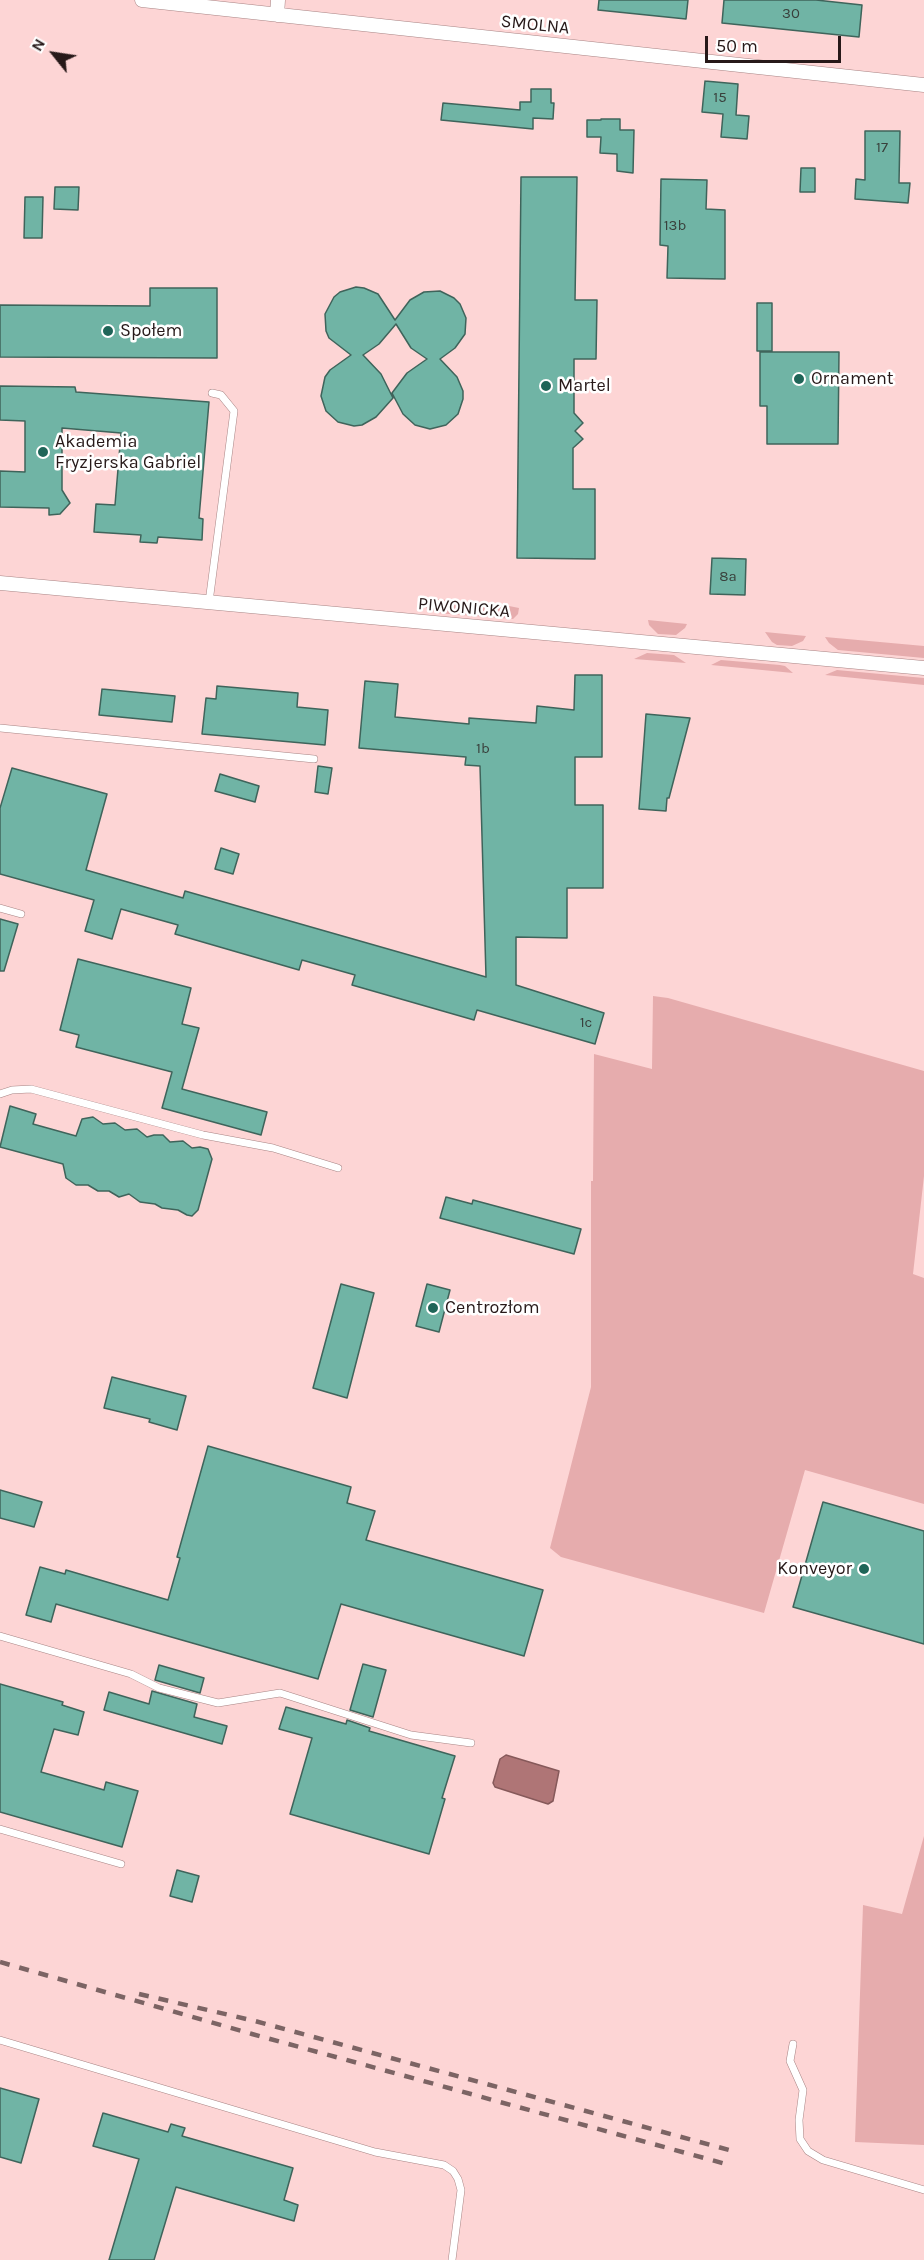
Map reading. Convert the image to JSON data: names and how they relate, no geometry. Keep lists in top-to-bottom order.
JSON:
{
  "streets": {
    "street": ["SMOLNA", "PIWONICKA"]
  },
  "places": [
    "Społem",
    "Ornament",
    "Martel",
    "Akademia Fryzjerska Gabriel",
    "Centrozłom",
    "Konveyor"
  ],
  "house_numbers": [
    "30",
    "15",
    "17",
    "13b",
    "8a",
    "1b",
    "1c"
  ],
  "scale_bar": "50 m",
  "north": "top left"
}
